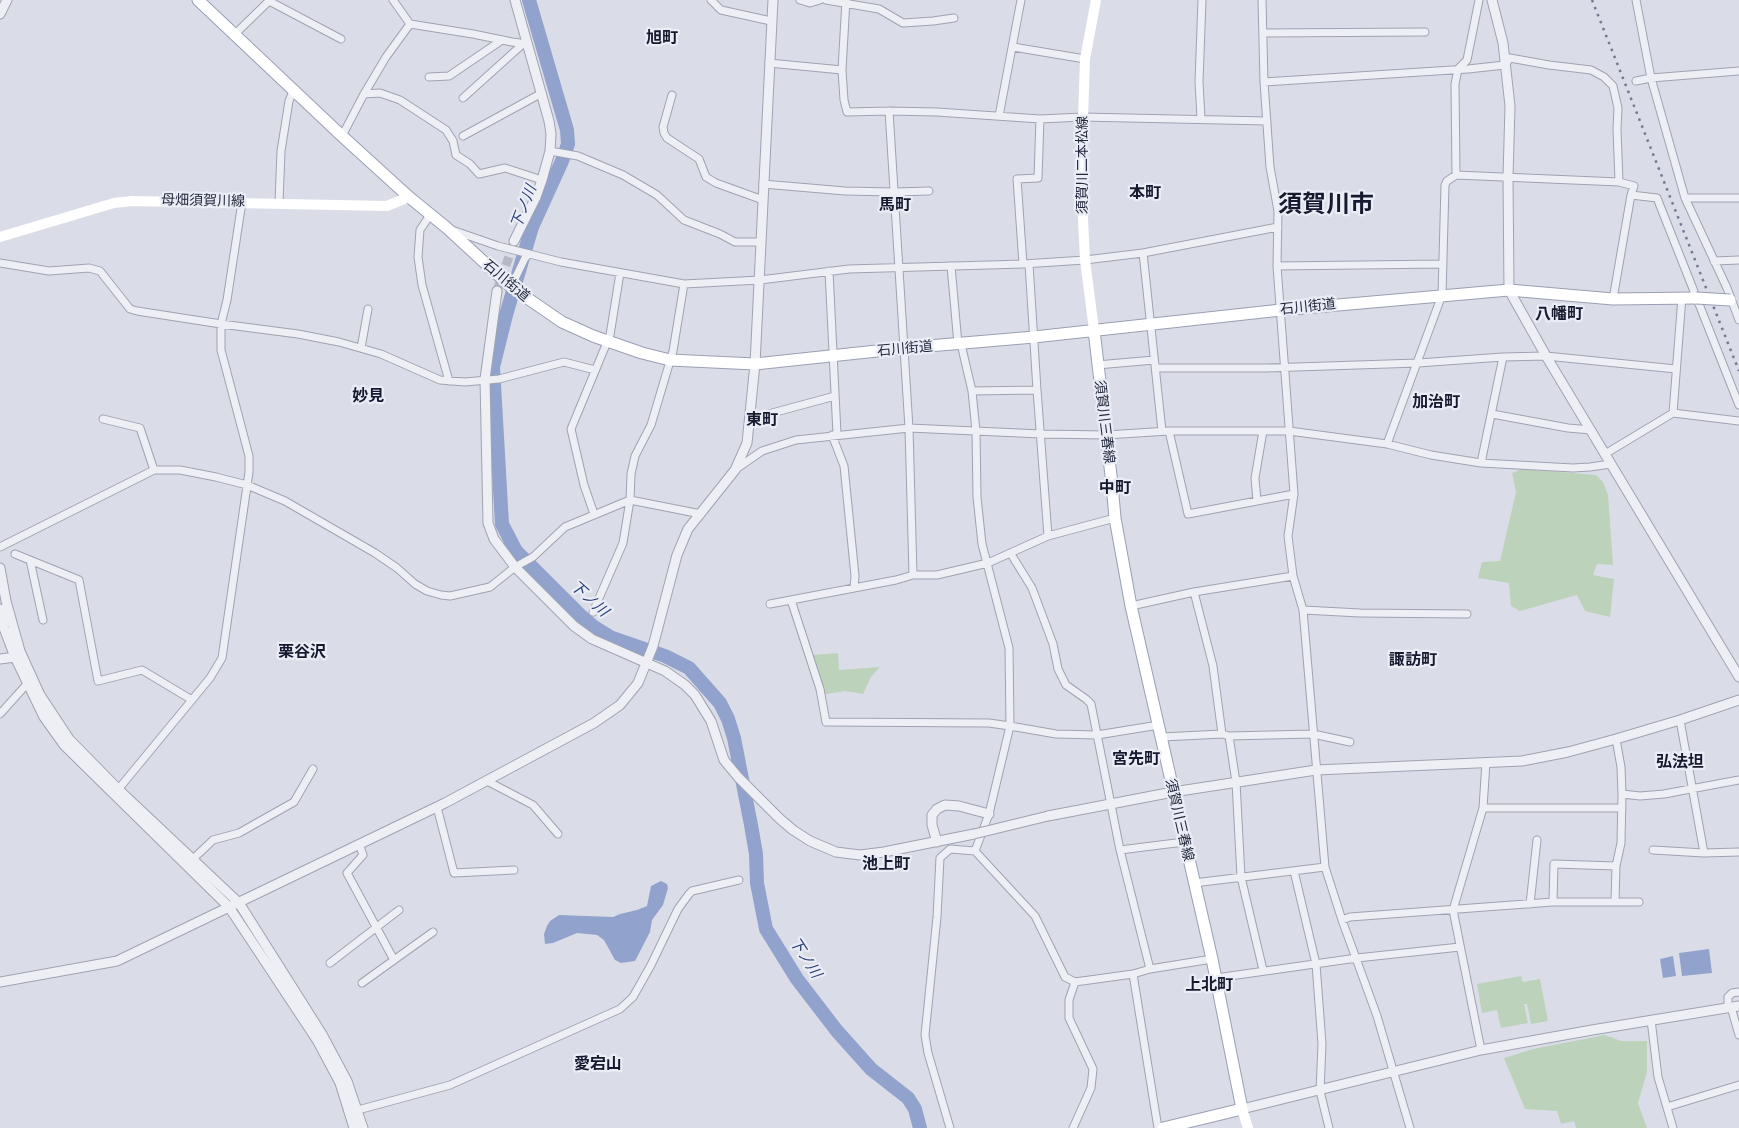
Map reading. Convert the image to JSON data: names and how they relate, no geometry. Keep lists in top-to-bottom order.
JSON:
{
  "streets": {
    "main road": [
      "須賀川二本松線",
      "母畑須賀川線",
      "石川街道",
      "須賀川三春線"
    ]
  },
  "crossings": [
    ["須賀川二本松線", "石川街道"],
    ["須賀川二本松線", "須賀川三春線"],
    ["母畑須賀川線", "石川街道"],
    ["石川街道", "須賀川三春線"]
  ],
  "districts": [
    "旭町",
    "本町",
    "馬町",
    "須賀川市",
    "八幡町",
    "妙見",
    "加治町",
    "東町",
    "中町",
    "栗谷沢",
    "諏訪町",
    "宮先町",
    "弘法坦",
    "池上町",
    "上北町",
    "愛宕山"
  ],
  "water": ["下ノ川"]
}
